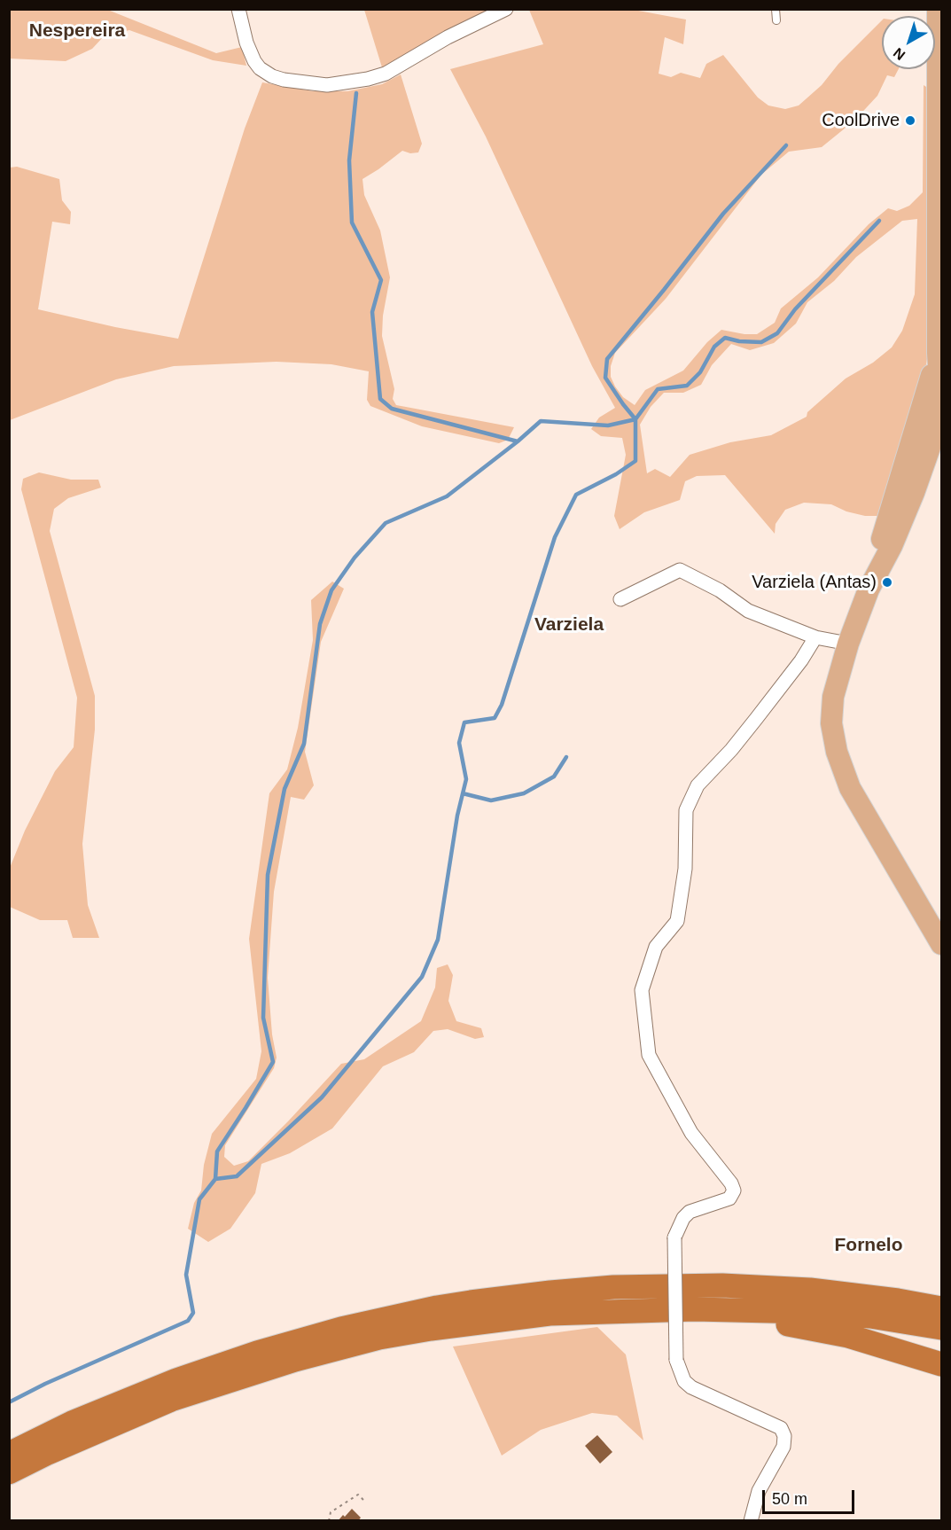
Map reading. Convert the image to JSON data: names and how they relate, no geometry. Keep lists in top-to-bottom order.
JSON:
{
  "districts": ["Nespereira", "Varziela", "Fornelo"],
  "places": ["CoolDrive", "Varziela (Antas)"],
  "scale_bar": "50 m",
  "north": "bottom left"
}
